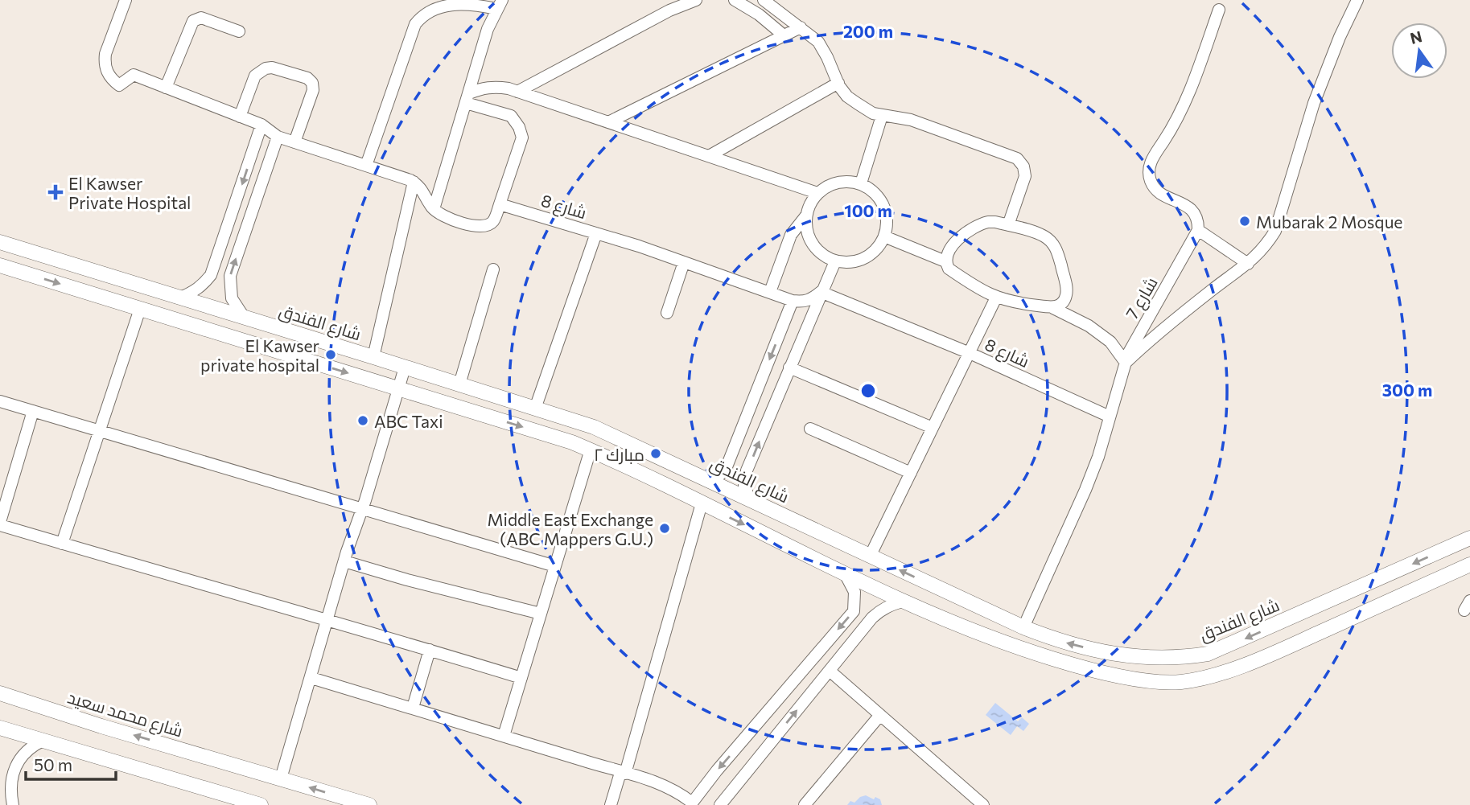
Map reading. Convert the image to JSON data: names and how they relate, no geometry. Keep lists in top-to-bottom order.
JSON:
{
  "streets": {
    "street": [
      "شارع 8",
      "شارع 7",
      "شارع الفندق",
      "شارع محمد سعيد"
    ]
  },
  "crossings": [
    ["شارع 8", "شارع 7"],
    ["شارع 7", "شارع الفندق"]
  ],
  "places": {
    "health": ["El Kawser Private Hospital"],
    "other": [
      "Mubarak 2 Mosque",
      "El Kawser private hospital",
      "ABC Taxi",
      "مبارك ٢",
      "Middle East Exchange (ABC Mappers G.U.)"
    ]
  },
  "scale_bar": "50 m",
  "north": "top",
  "rings": ["200 m", "100 m", "300 m"]
}
